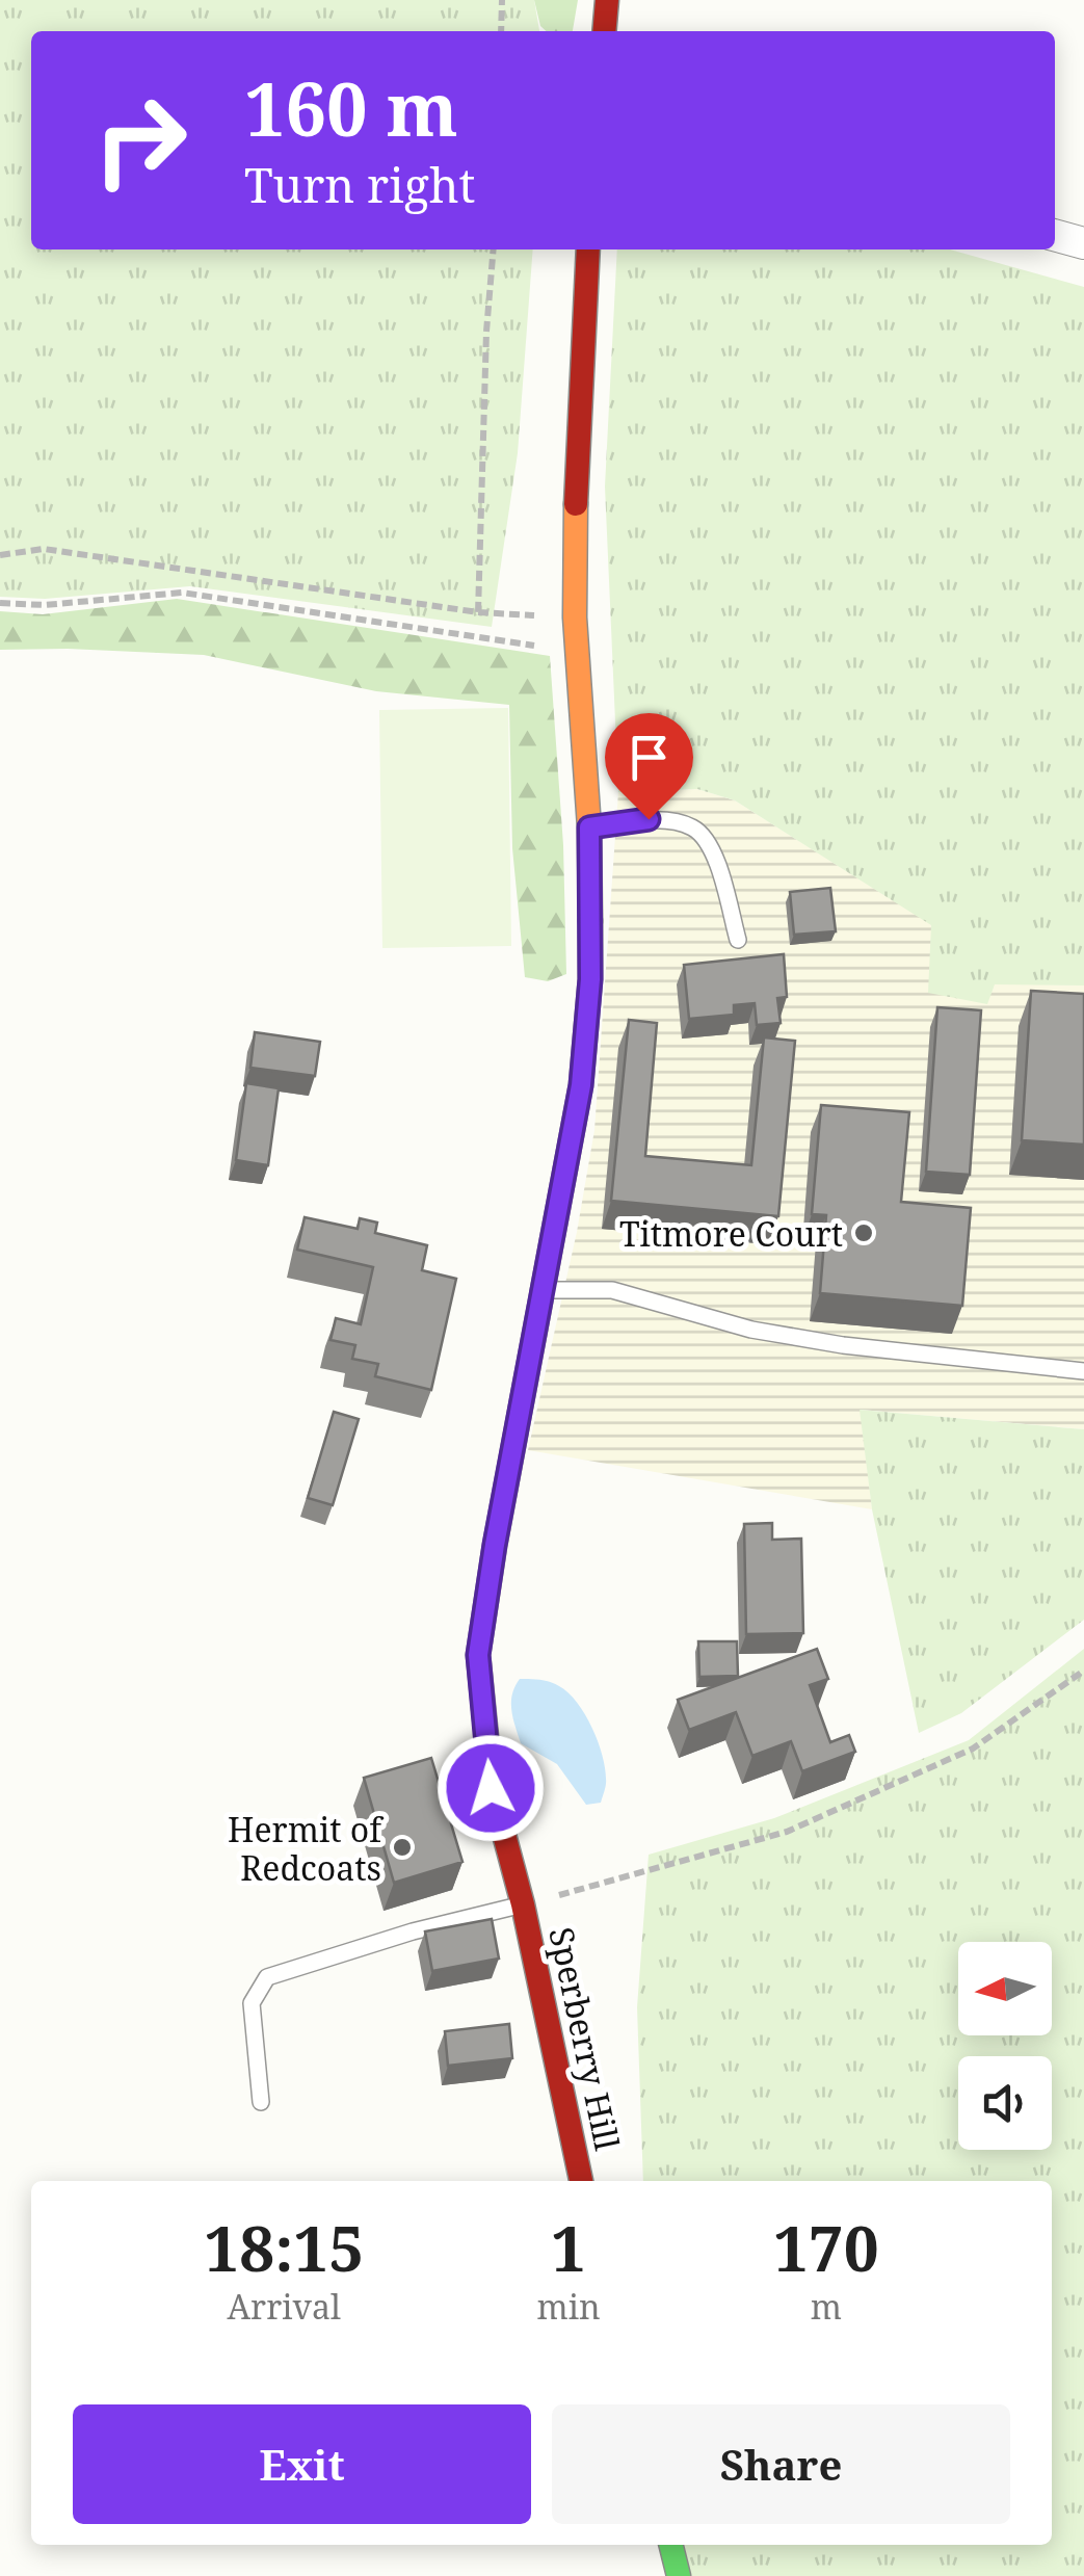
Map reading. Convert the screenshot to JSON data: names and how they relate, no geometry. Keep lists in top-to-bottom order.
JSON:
{
  "streets": {
    "street": ["Sperberry Hill"]
  },
  "places": ["Titmore Court", "Hermit of Redcoats"],
  "north": "left",
  "page": {
    "turn": ["160 m", "Turn right"],
    "eta": [
      "18:15",
      "Arrival",
      "1",
      "min",
      "170",
      "m"
    ],
    "buttons": ["Exit", "Share"]
  }
}
